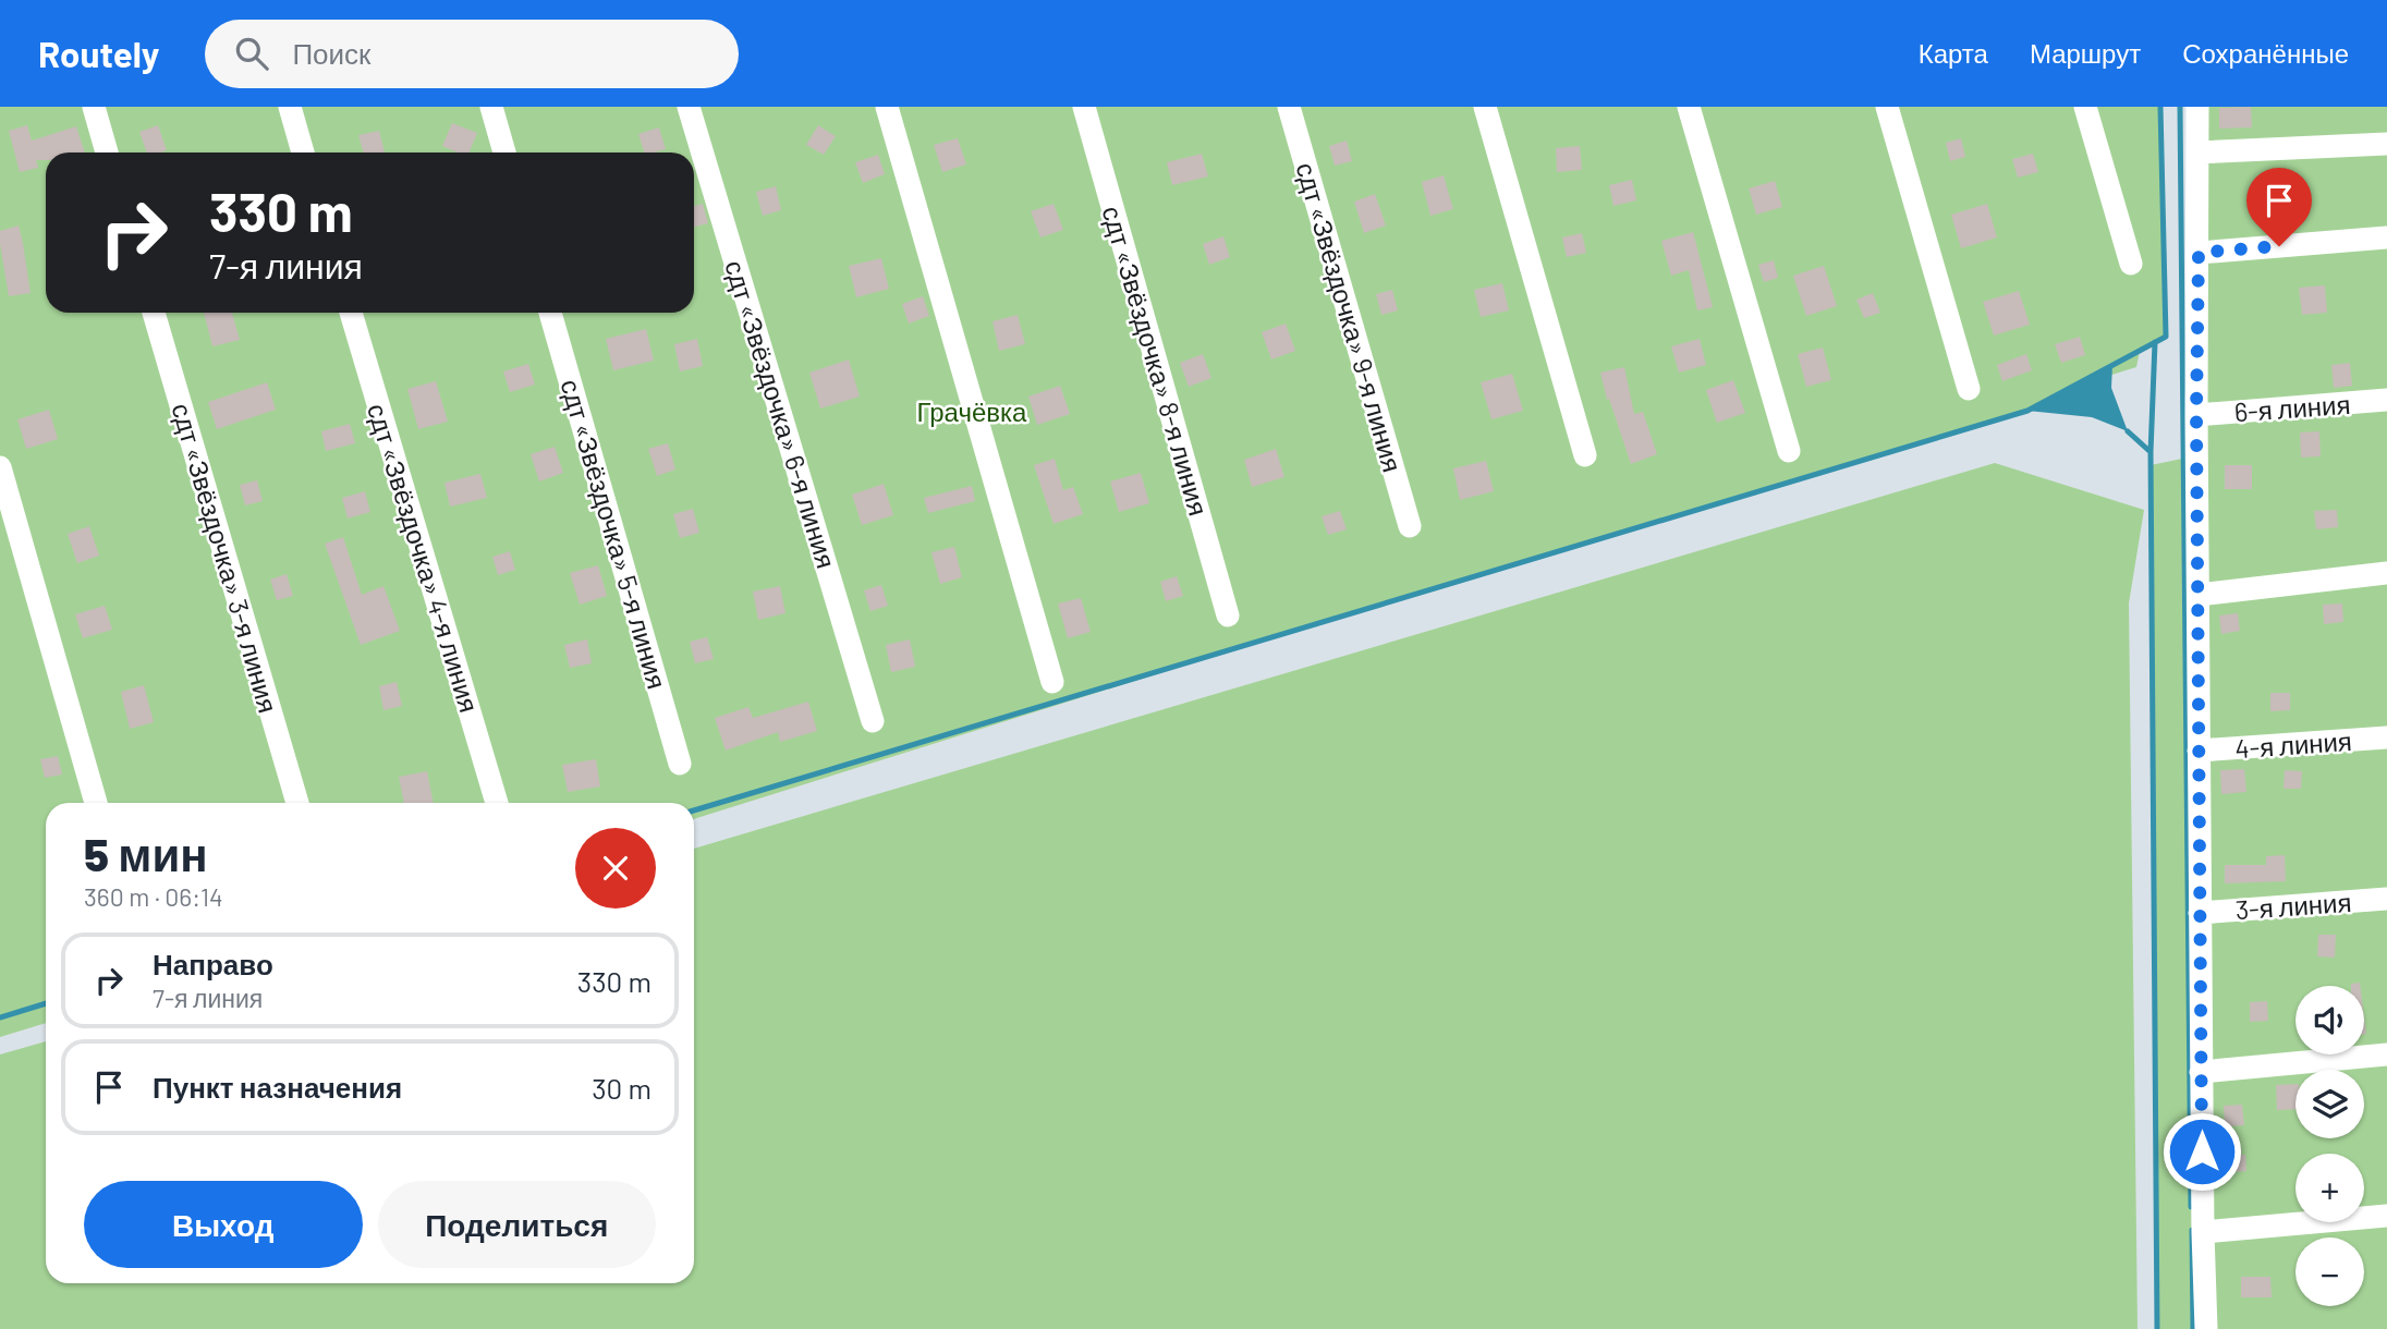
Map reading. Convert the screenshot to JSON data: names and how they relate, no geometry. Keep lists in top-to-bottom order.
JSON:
{
  "streets": {
    "street": [
      "сдт «Звёздочка» 9-я линия",
      "сдт «Звёздочка» 8-я линия",
      "6-я линия",
      "сдт «Звёздочка» 6-я линия",
      "сдт «Звёздочка» 5-я линия",
      "сдт «Звёздочка» 3-я линия",
      "сдт «Звёздочка» 4-я линия",
      "4-я линия",
      "3-я линия"
    ]
  },
  "parks": ["Грачёвка"],
  "page": {
    "header": "Routely",
    "search": "Поиск",
    "nav": ["Карта", "Маршрут", "Сохранённые"],
    "turn": ["330 m", "7-я линия"],
    "heading": ["5 мин", "360 m · 06:14"],
    "list": [
      {
        "name": "Направо",
        "note": "7-я линия",
        "value": "330 m"
      },
      {
        "name": "Пункт назначения",
        "value": "30 m"
      }
    ],
    "map_buttons": ["+", "−"],
    "buttons": ["Выход", "Поделиться"]
  }
}
